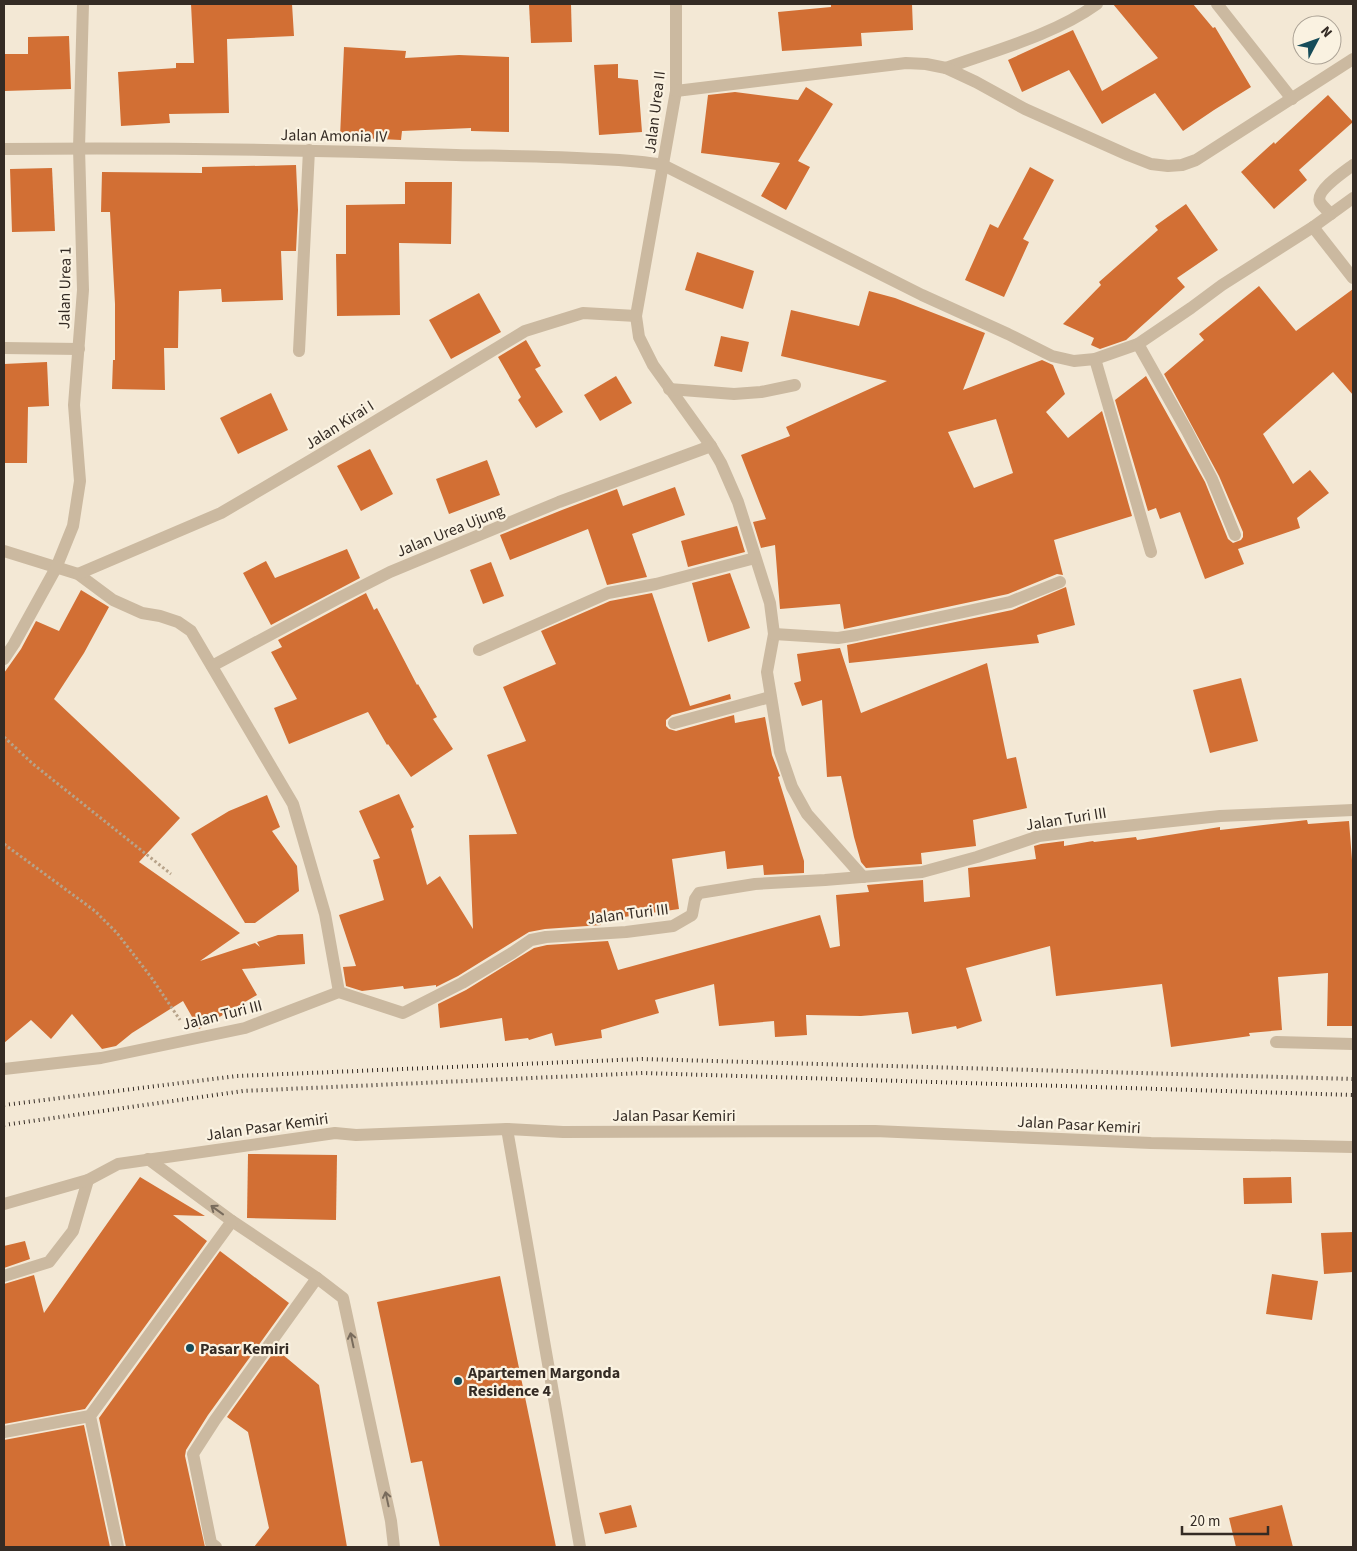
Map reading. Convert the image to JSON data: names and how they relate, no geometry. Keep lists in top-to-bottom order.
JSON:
{
  "streets": {
    "street": [
      "Jalan Urea II",
      "Jalan Amonia IV",
      "Jalan Urea 1",
      "Jalan Kirai I",
      "Jalan Urea Ujung",
      "Jalan Turi III",
      "Jalan Pasar Kemiri"
    ]
  },
  "crossings": [
    ["Jalan Urea II", "Jalan Amonia IV"],
    ["Jalan Amonia IV", "Jalan Urea 1"]
  ],
  "places": ["Pasar Kemiri", "Apartemen Margonda Residence 4"],
  "scale_bar": "20 m",
  "north": "top right"
}
